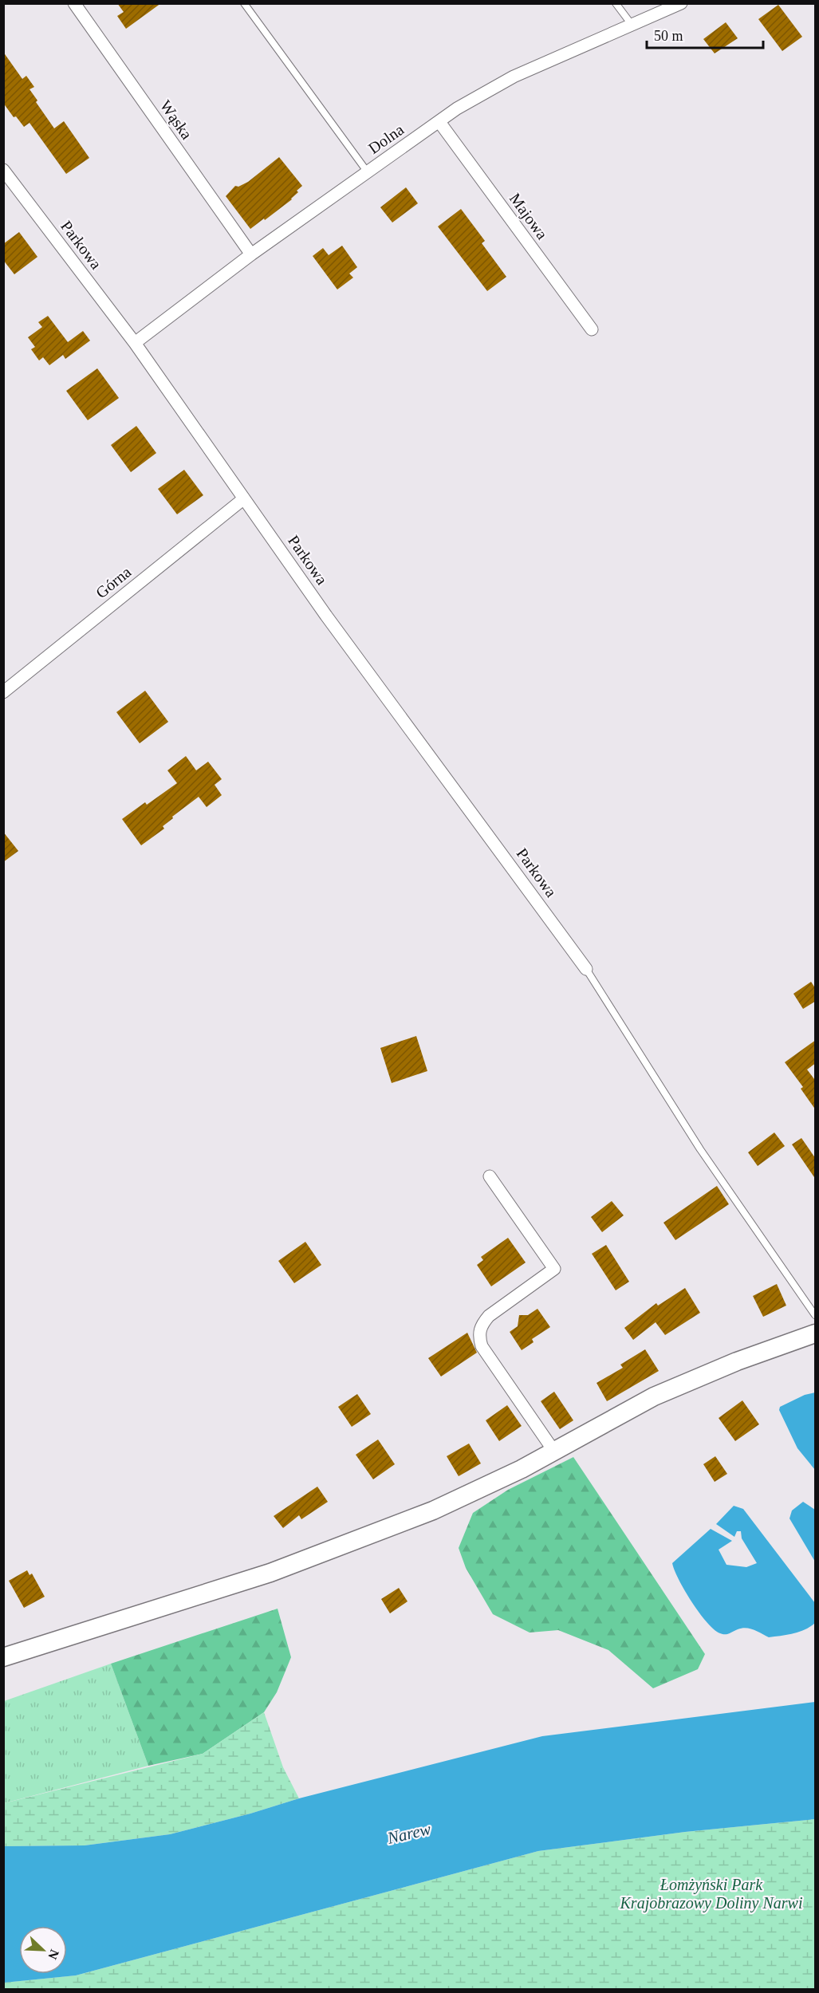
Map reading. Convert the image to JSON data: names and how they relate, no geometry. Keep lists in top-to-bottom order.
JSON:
{
  "streets": {
    "street": [
      "Wąska",
      "Dolna",
      "Majowa",
      "Parkowa",
      "Górna"
    ]
  },
  "crossings": [
    ["Wąska", "Dolna"],
    ["Dolna", "Majowa"],
    ["Dolna", "Parkowa"],
    ["Parkowa", "Górna"]
  ],
  "water": ["Narew"],
  "parks": ["Łomżyński Park Krajobrazowy Doliny Narwi"],
  "scale_bar": "50 m",
  "north": "bottom right"
}
